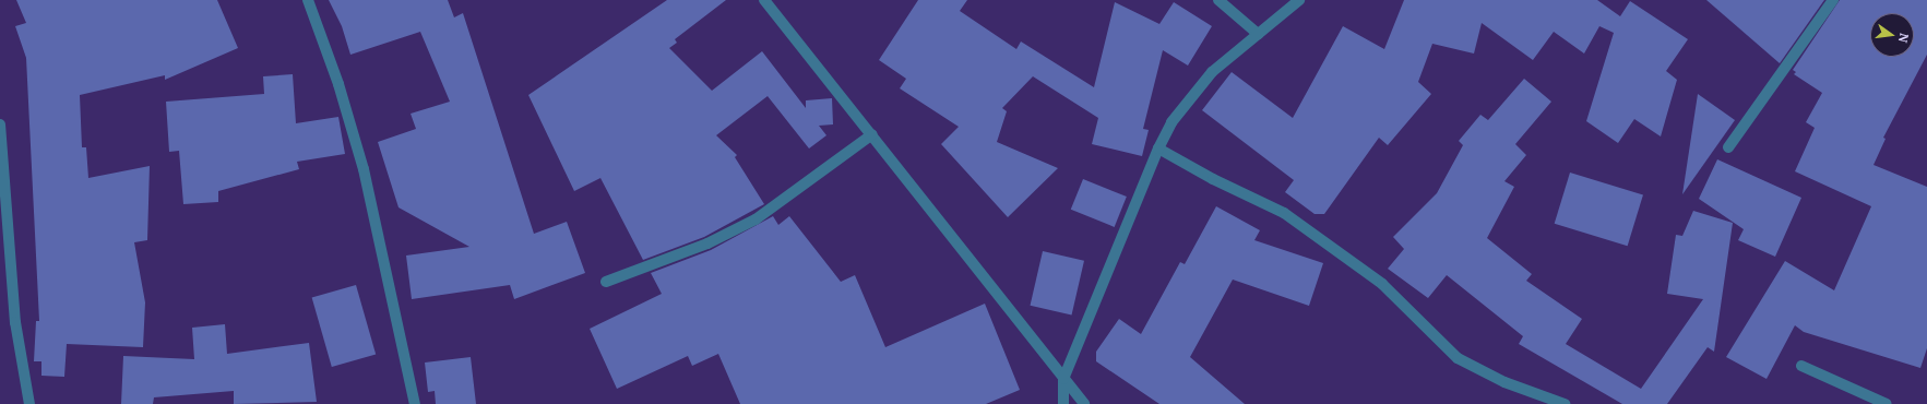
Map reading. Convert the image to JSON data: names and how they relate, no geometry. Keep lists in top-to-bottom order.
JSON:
{
  "north": "right"
}
